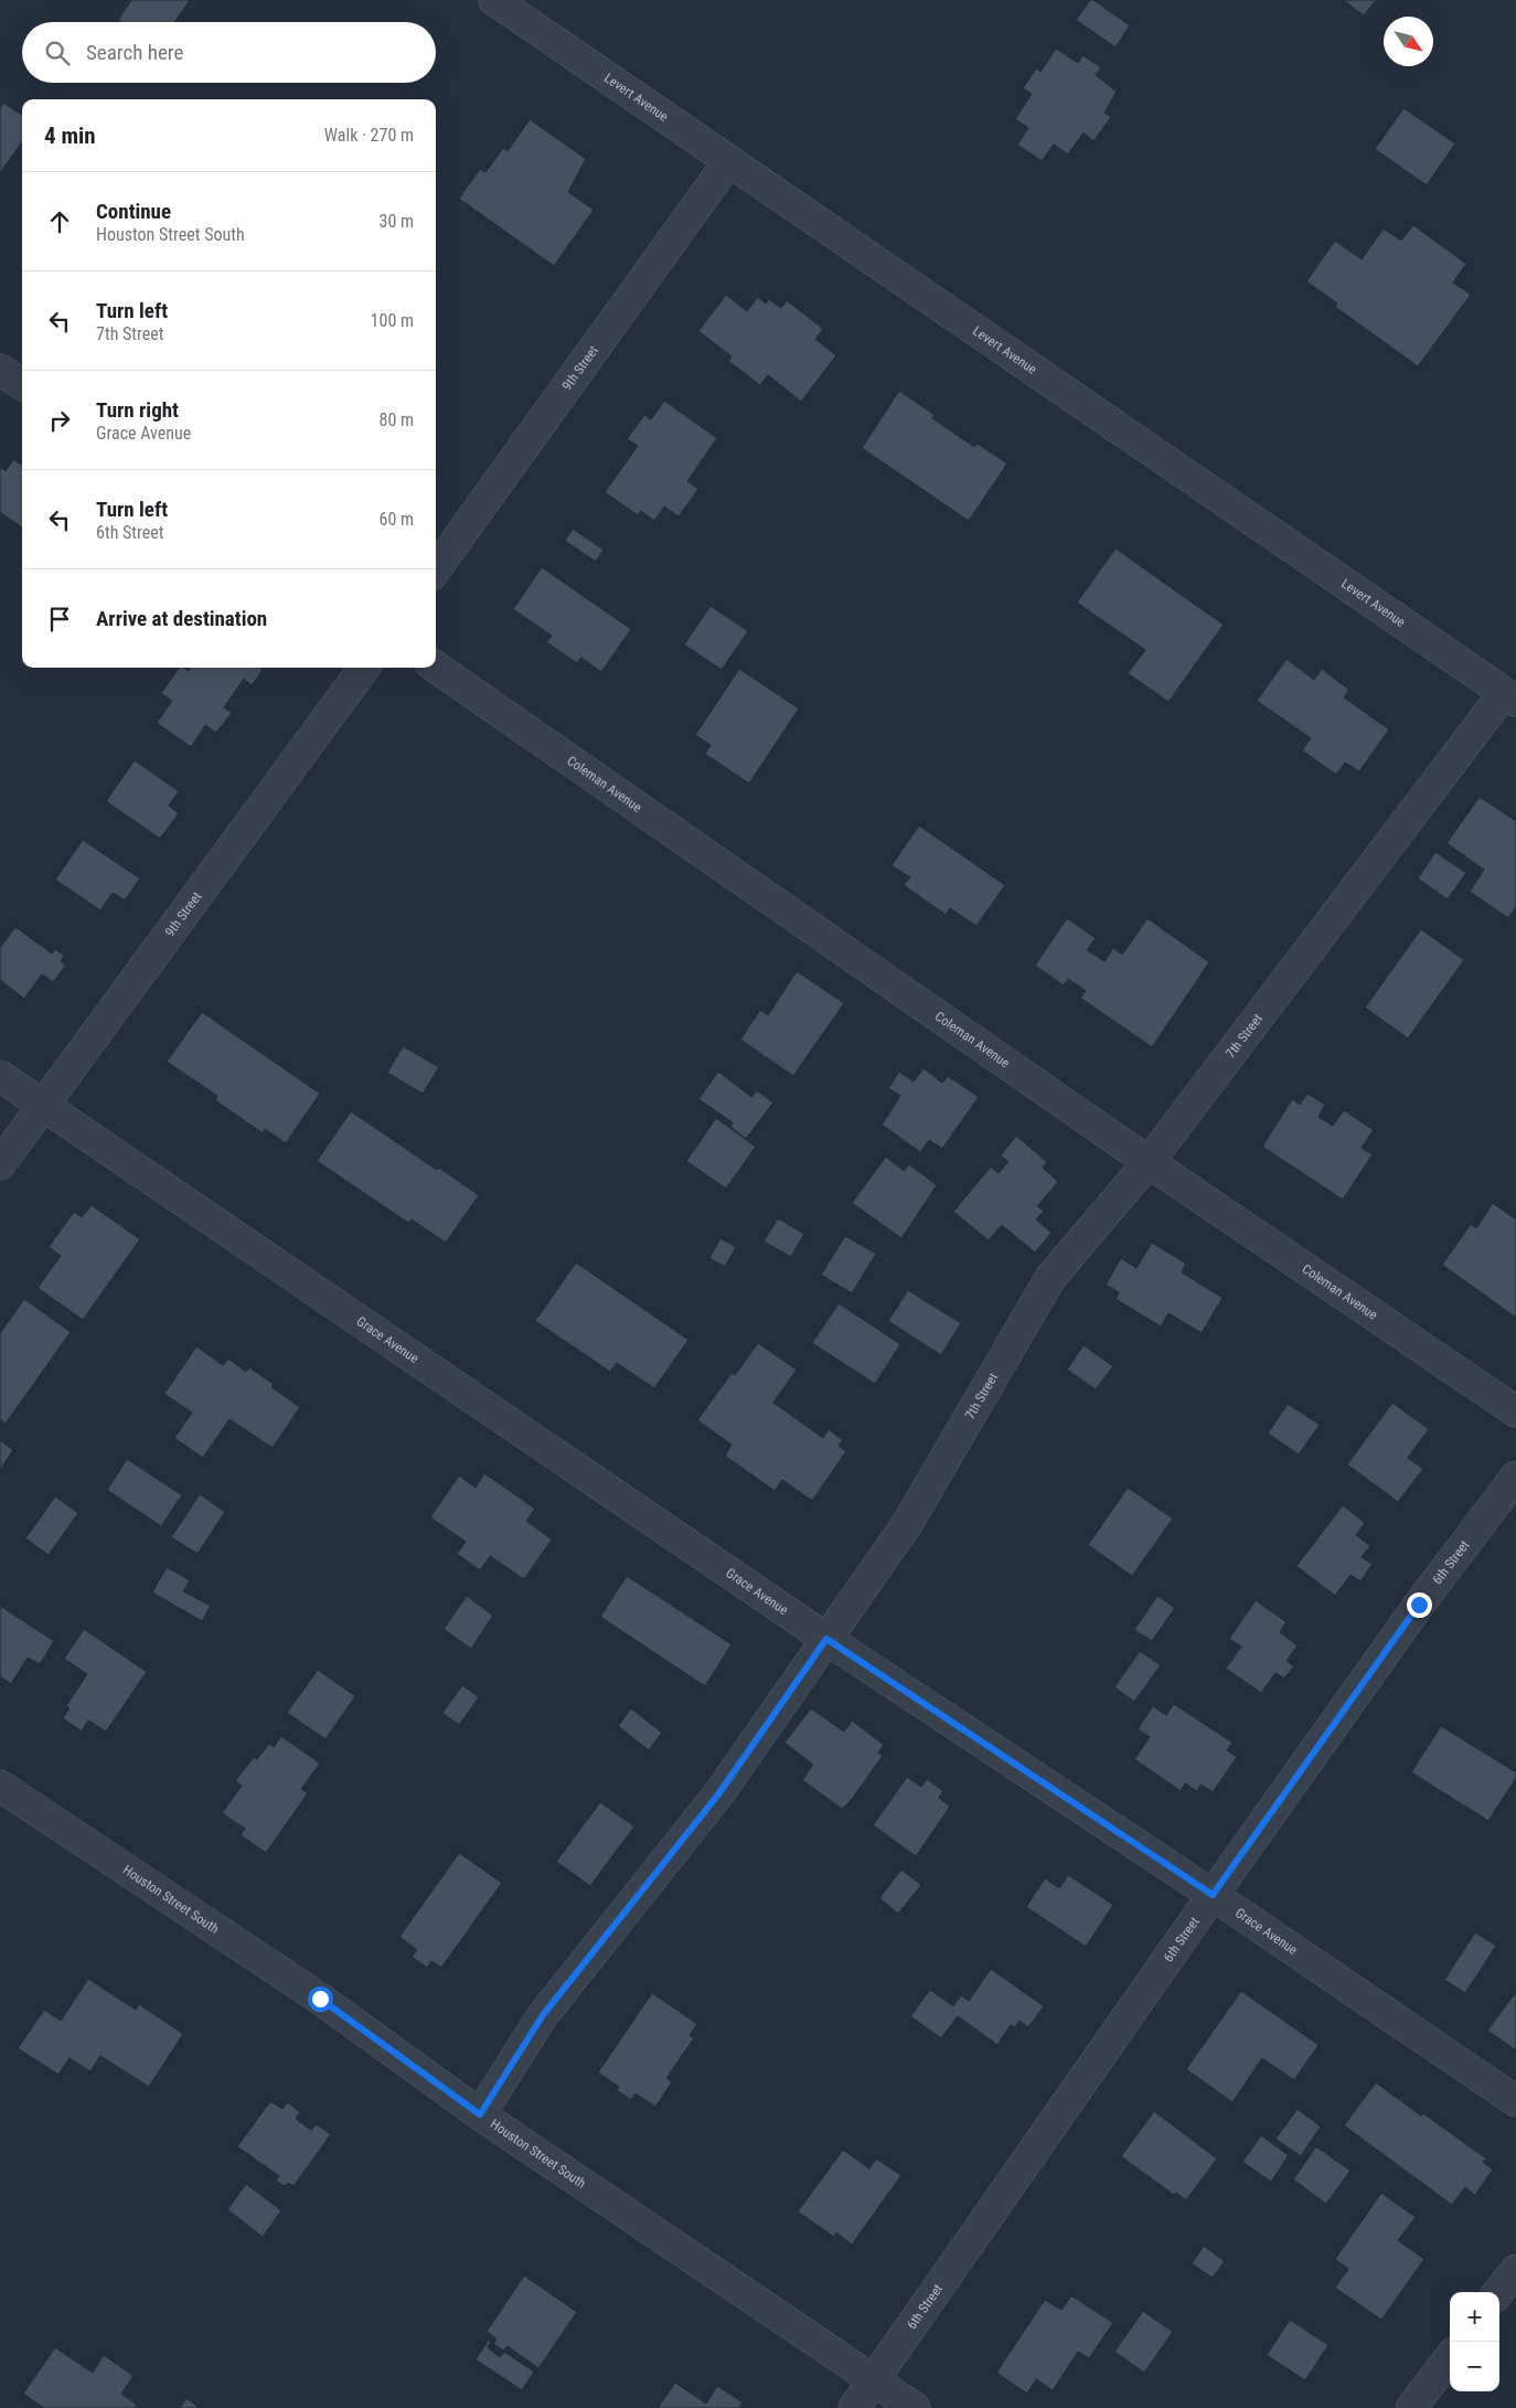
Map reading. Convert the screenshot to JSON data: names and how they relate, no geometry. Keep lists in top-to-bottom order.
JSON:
{
  "streets": {
    "street": [
      "Levert Avenue",
      "9th Street",
      "Coleman Avenue",
      "7th Street",
      "Grace Avenue",
      "6th Street",
      "Houston Street South"
    ]
  },
  "crossings": [
    ["Levert Avenue", "9th Street"],
    ["Levert Avenue", "7th Street"],
    ["9th Street", "Grace Avenue"],
    ["Coleman Avenue", "7th Street"],
    ["7th Street", "Grace Avenue"],
    ["7th Street", "Houston Street South"],
    ["Grace Avenue", "6th Street"],
    ["6th Street", "Houston Street South"]
  ],
  "north": "bottom right",
  "page": {
    "search": "Search here",
    "heading": ["4 min", "Walk · 270 m"],
    "list": [
      ["Continue", "Houston Street South", "30 m"],
      ["Turn left", "7th Street", "100 m"],
      ["Turn right", "Grace Avenue", "80 m"],
      ["Turn left", "6th Street", "60 m"],
      "Arrive at destination"
    ],
    "map_buttons": ["+", "−"]
  }
}
